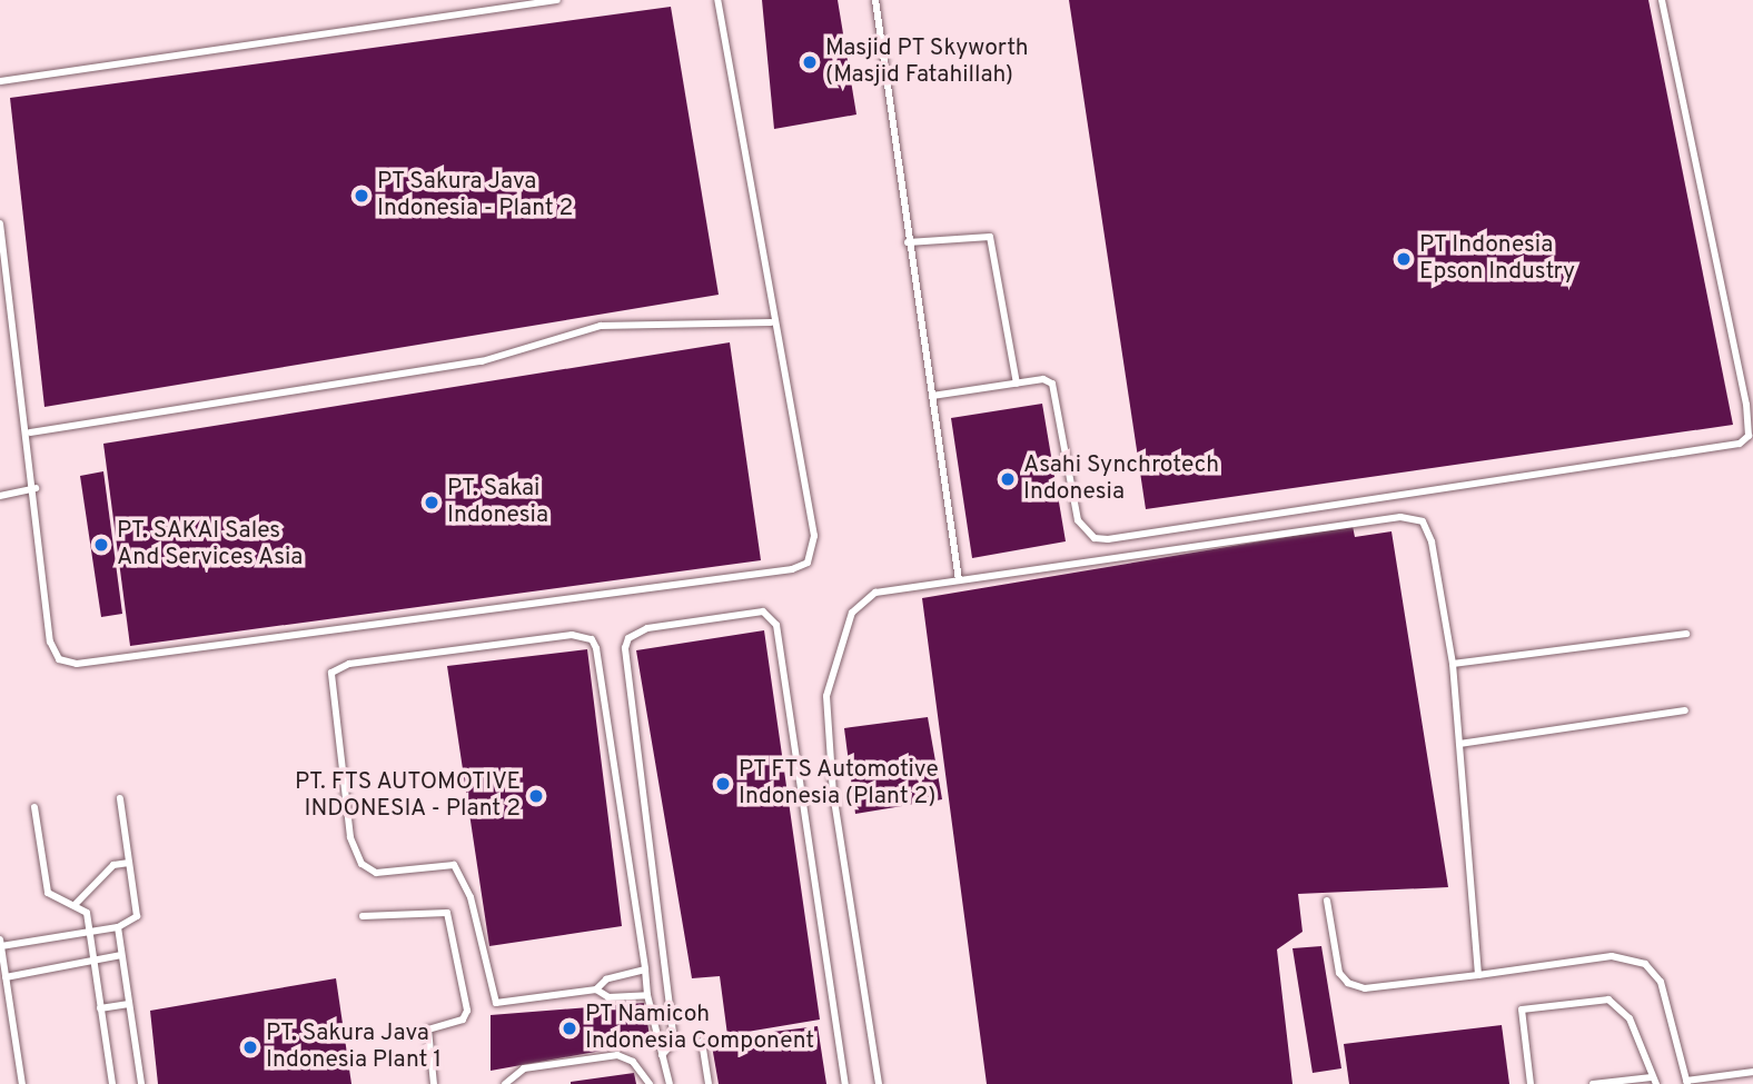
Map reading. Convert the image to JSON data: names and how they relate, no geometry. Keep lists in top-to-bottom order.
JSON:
{
  "places": [
    "Masjid PT Skyworth (Masjid Fatahillah)",
    "PT Sakura Java Indonesia - Plant 2",
    "PT Indonesia Epson Industry",
    "Asahi Synchrotech Indonesia",
    "PT. Sakai Indonesia",
    "PT. SAKAI Sales And Services Asia",
    "PT FTS Automotive Indonesia (Plant 2)",
    "PT. FTS AUTOMOTIVE INDONESIA - Plant 2",
    "PT Namicoh Indonesia Component",
    "PT. Sakura Java Indonesia Plant 1"
  ]
}
